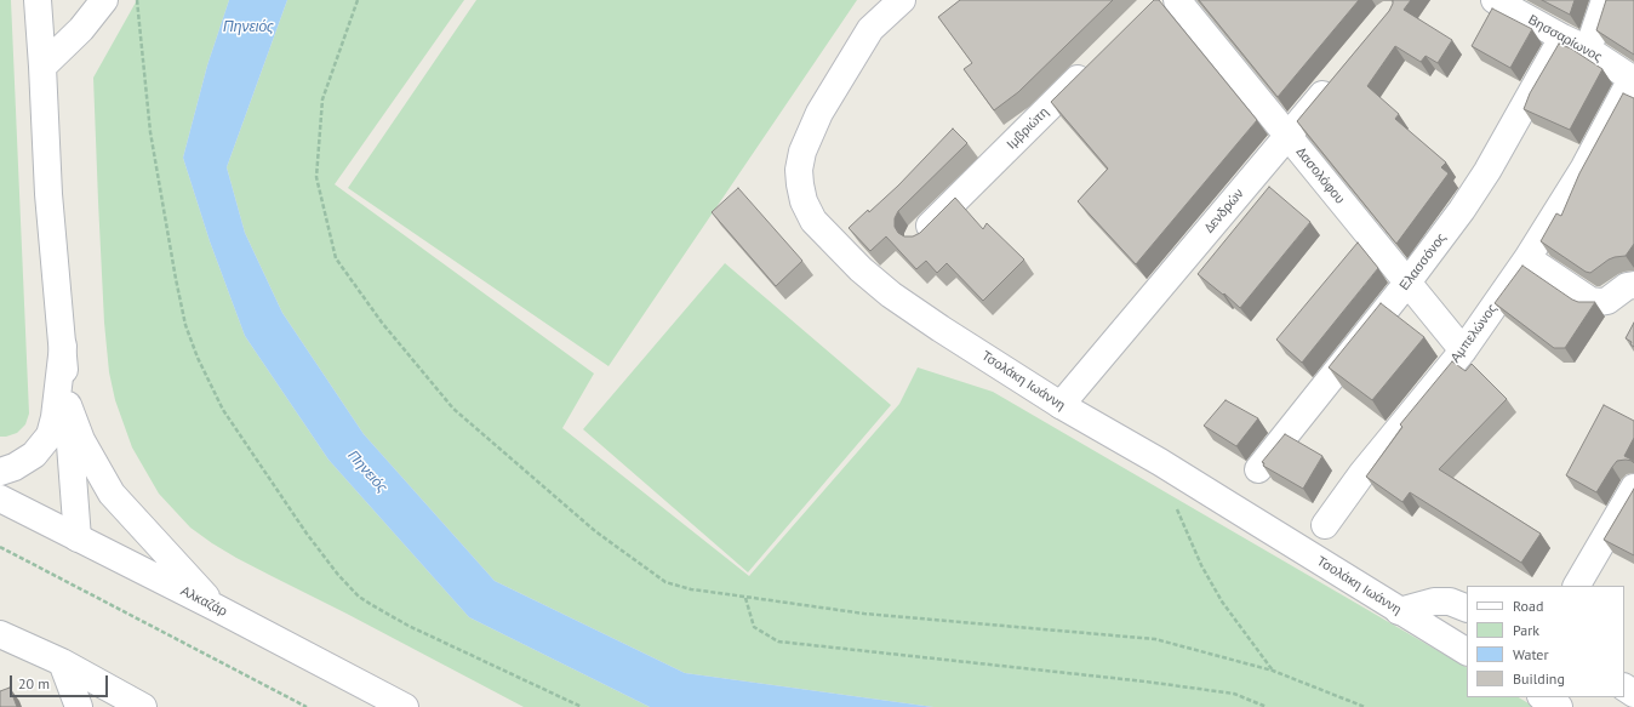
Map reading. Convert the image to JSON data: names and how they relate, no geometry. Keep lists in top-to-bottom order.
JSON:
{
  "streets": {
    "street": [
      "Βησσαρίωνος",
      "Ιμβριώτη",
      "Δασολόφου",
      "Δενδρών",
      "Ελασσόνος",
      "Αμπελώνος",
      "Τσολάκη Ιωάννη",
      "Αλκαζάρ"
    ]
  },
  "crossings": [
    ["Βησσαρίωνος", "Ελασσόνος"],
    ["Βησσαρίωνος", "Αμπελώνος"],
    ["Δασολόφου", "Δενδρών"],
    ["Δασολόφου", "Ελασσόνος"],
    ["Δασολόφου", "Αμπελώνος"],
    ["Δενδρών", "Τσολάκη Ιωάννη"]
  ],
  "water": ["Πηνειός"],
  "legend": [
    "Road",
    "Park",
    "Water",
    "Building"
  ],
  "scale_bar": "20 m"
}
